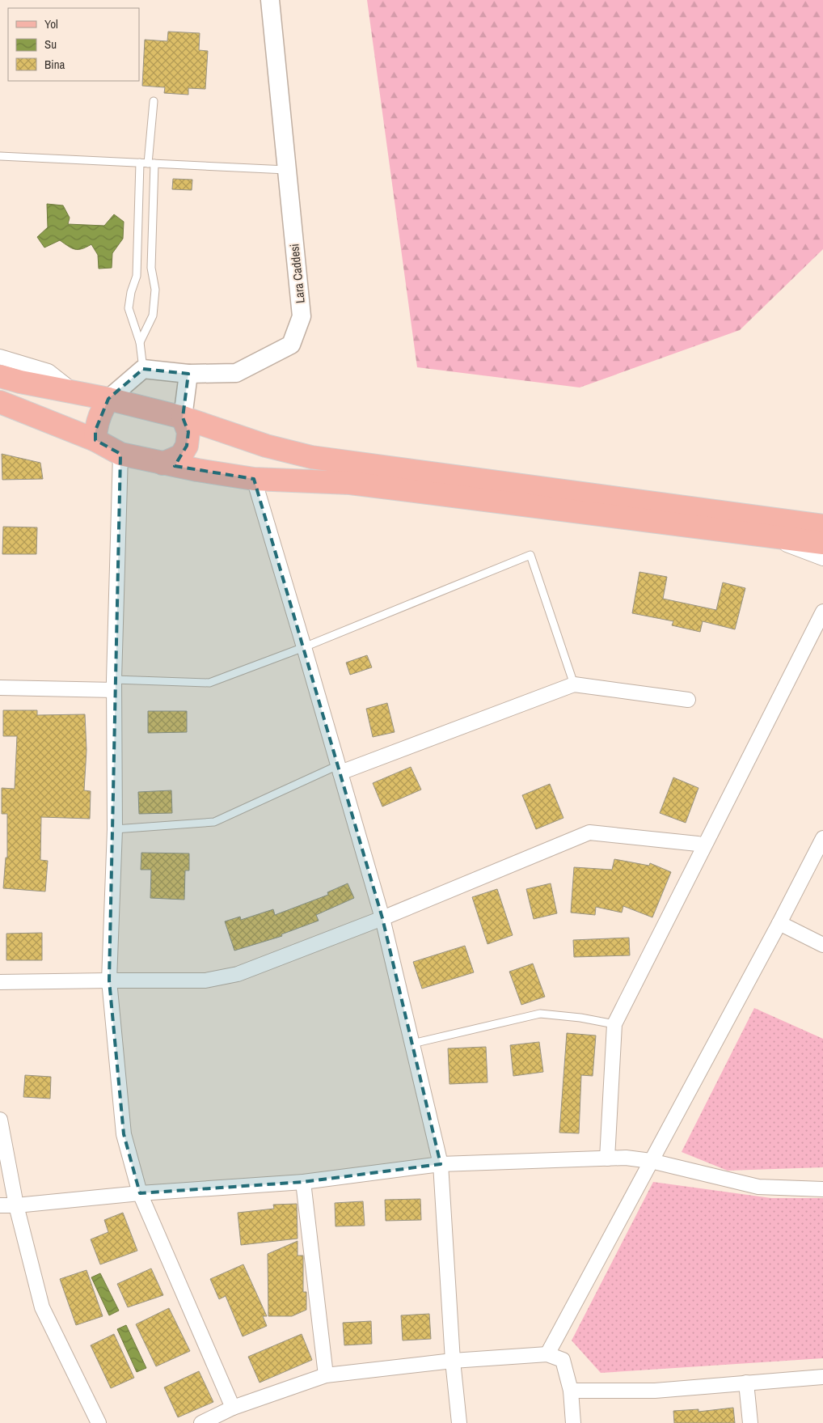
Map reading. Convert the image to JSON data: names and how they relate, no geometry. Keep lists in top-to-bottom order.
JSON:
{
  "streets": {
    "street": ["Lara Caddesi"]
  },
  "legend": ["Yol", "Su", "Bina"]
}
